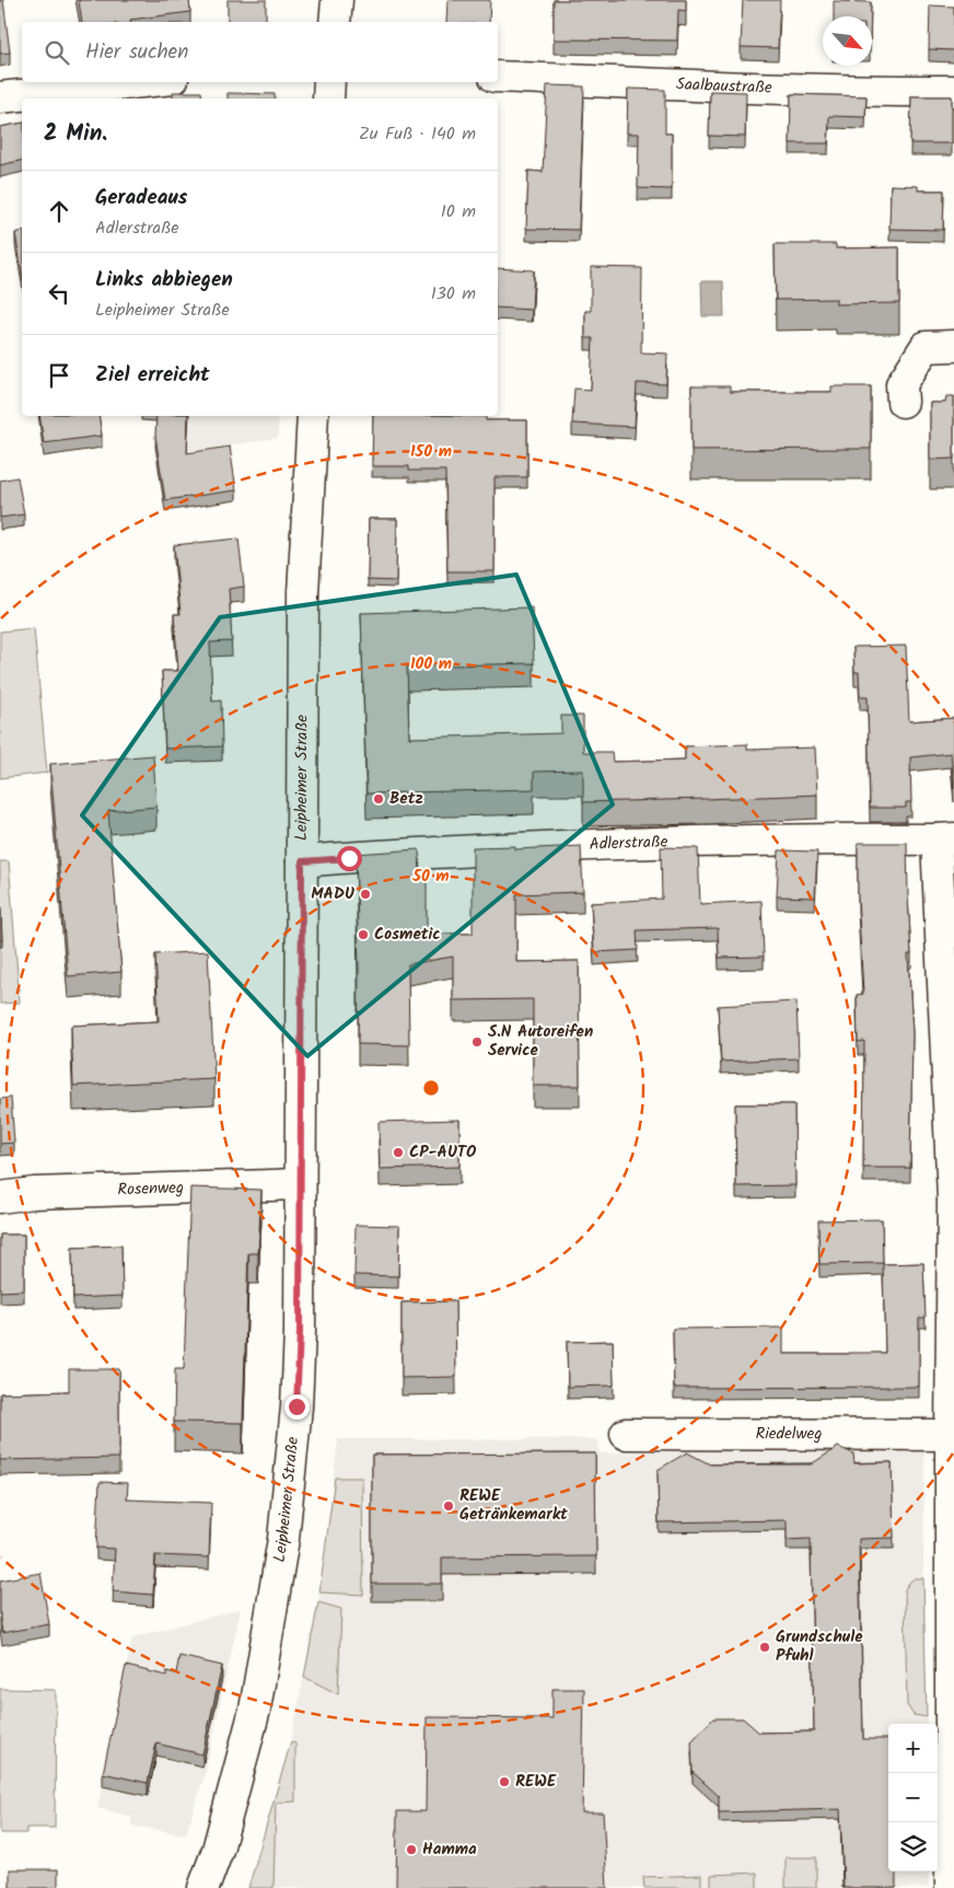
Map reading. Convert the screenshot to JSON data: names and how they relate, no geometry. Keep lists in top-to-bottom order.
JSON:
{
  "streets": {
    "street": [
      "Saalbaustraße",
      "Leipheimer Straße",
      "Adlerstraße",
      "Rosenweg",
      "Riedelweg"
    ]
  },
  "crossings": [
    ["Leipheimer Straße", "Adlerstraße"],
    ["Leipheimer Straße", "Rosenweg"]
  ],
  "places": [
    "Betz",
    "MADU",
    "Cosmetic",
    "S.N Autoreifen Service",
    "CP-AUTO",
    "REWE Getränkemarkt",
    "Grundschule Pfuhl",
    "REWE",
    "Hamma"
  ],
  "north": "bottom right",
  "page": {
    "search": "Hier suchen",
    "heading": ["2 Min.", "Zu Fuß · 140 m"],
    "list": [
      ["Geradeaus", "Adlerstraße", "10 m"],
      ["Links abbiegen", "Leipheimer Straße", "130 m"],
      "Ziel erreicht"
    ],
    "map_buttons": ["+", "−"]
  },
  "rings": ["150 m", "100 m", "50 m"]
}
